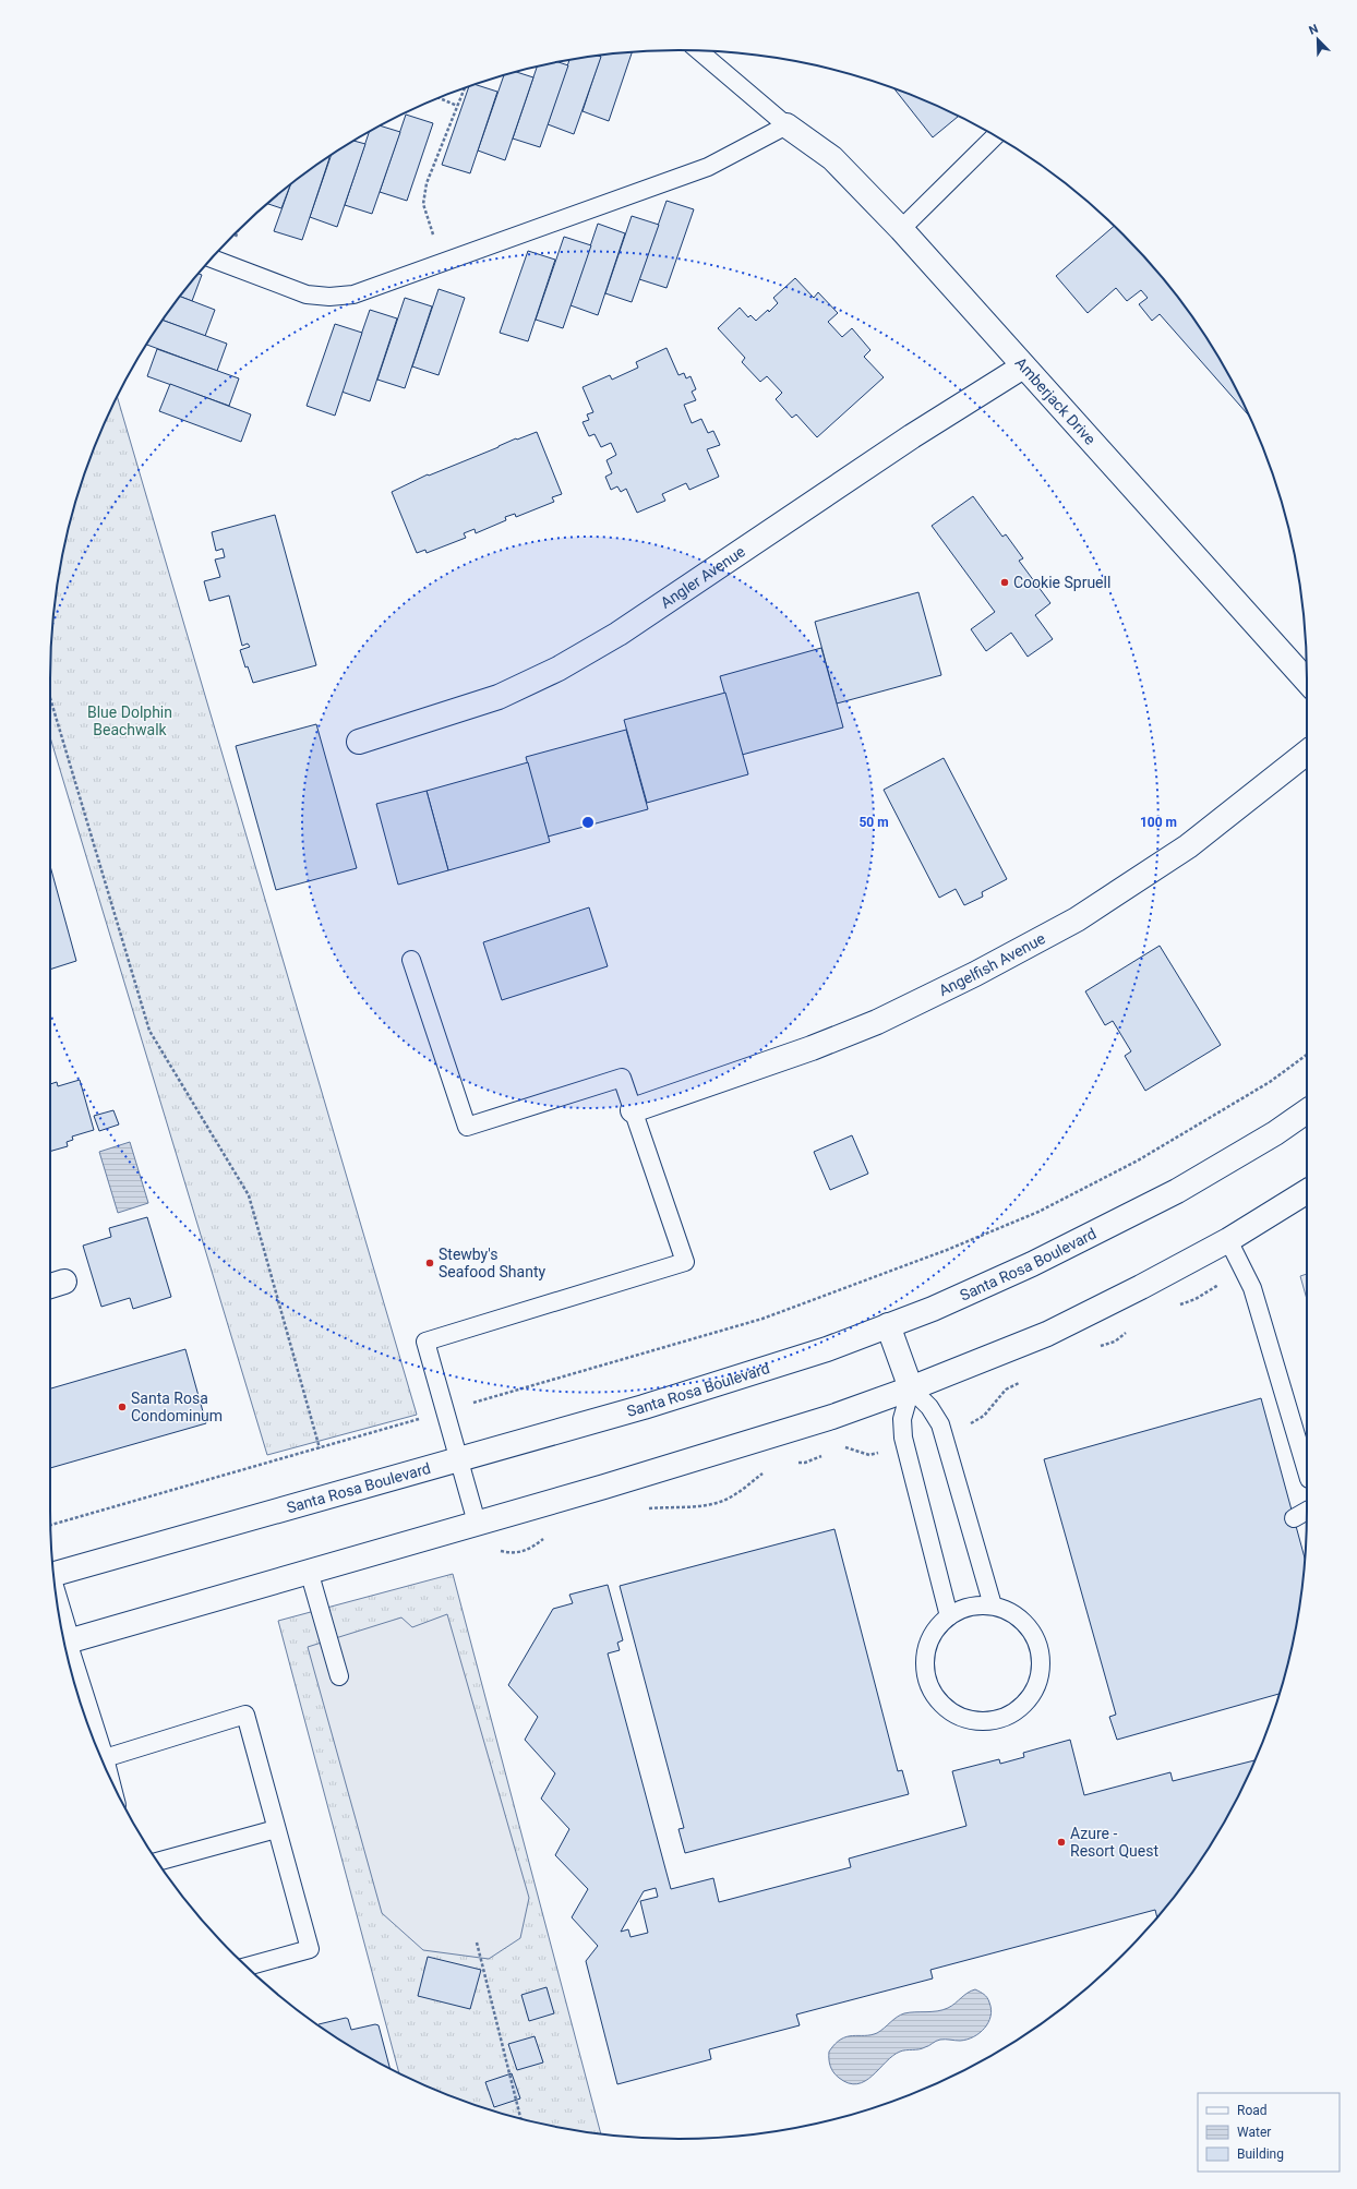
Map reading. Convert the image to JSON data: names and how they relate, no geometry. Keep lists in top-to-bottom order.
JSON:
{
  "streets": {
    "street": [
      "Amberjack Drive",
      "Angler Avenue",
      "Angelfish Avenue",
      "Santa Rosa Boulevard"
    ]
  },
  "crossings": [
    ["Amberjack Drive", "Angler Avenue"]
  ],
  "parks": ["Blue Dolphin Beachwalk"],
  "places": [
    "Cookie Spruell",
    "Stewby's Seafood Shanty",
    "Santa Rosa Condominum",
    "Azure - Resort Quest"
  ],
  "legend": ["Road", "Water", "Building"],
  "north": "top left",
  "rings": ["50 m", "100 m"]
}
